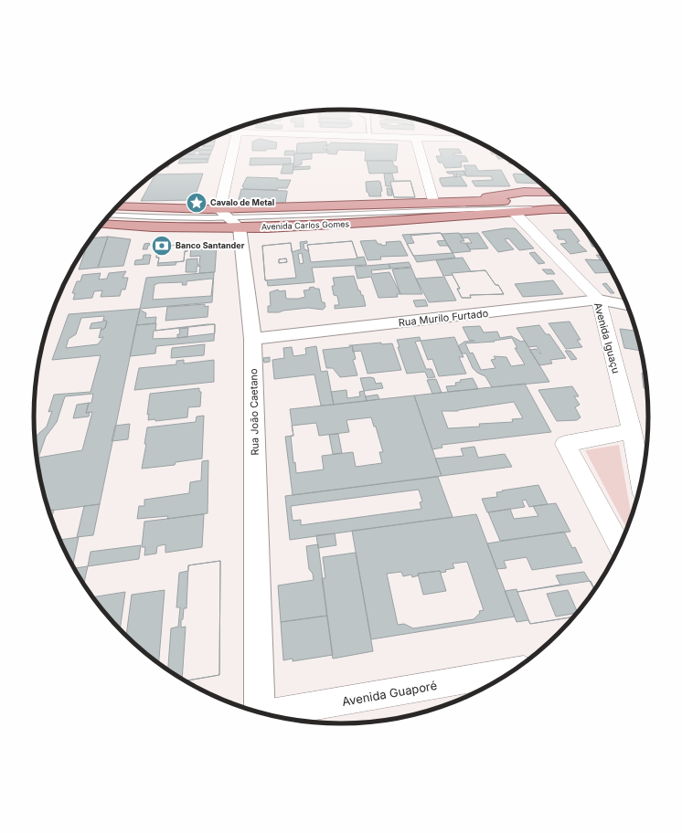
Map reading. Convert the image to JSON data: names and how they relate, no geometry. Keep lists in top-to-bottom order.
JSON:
{
  "streets": {
    "main road": ["Avenida Carlos Gomes"],
    "street": [
      "Rua Murilo Furtado",
      "Avenida Iguaçu",
      "Rua João Caetano",
      "Avenida Guaporé"
    ]
  },
  "crossings": [
    ["Avenida Carlos Gomes", "Avenida Iguaçu"],
    ["Avenida Carlos Gomes", "Rua João Caetano"],
    ["Rua Murilo Furtado", "Avenida Iguaçu"],
    ["Rua Murilo Furtado", "Rua João Caetano"]
  ],
  "places": {
    "place": ["Cavalo de Metal"],
    "bank": ["Banco Santander"]
  }
}
